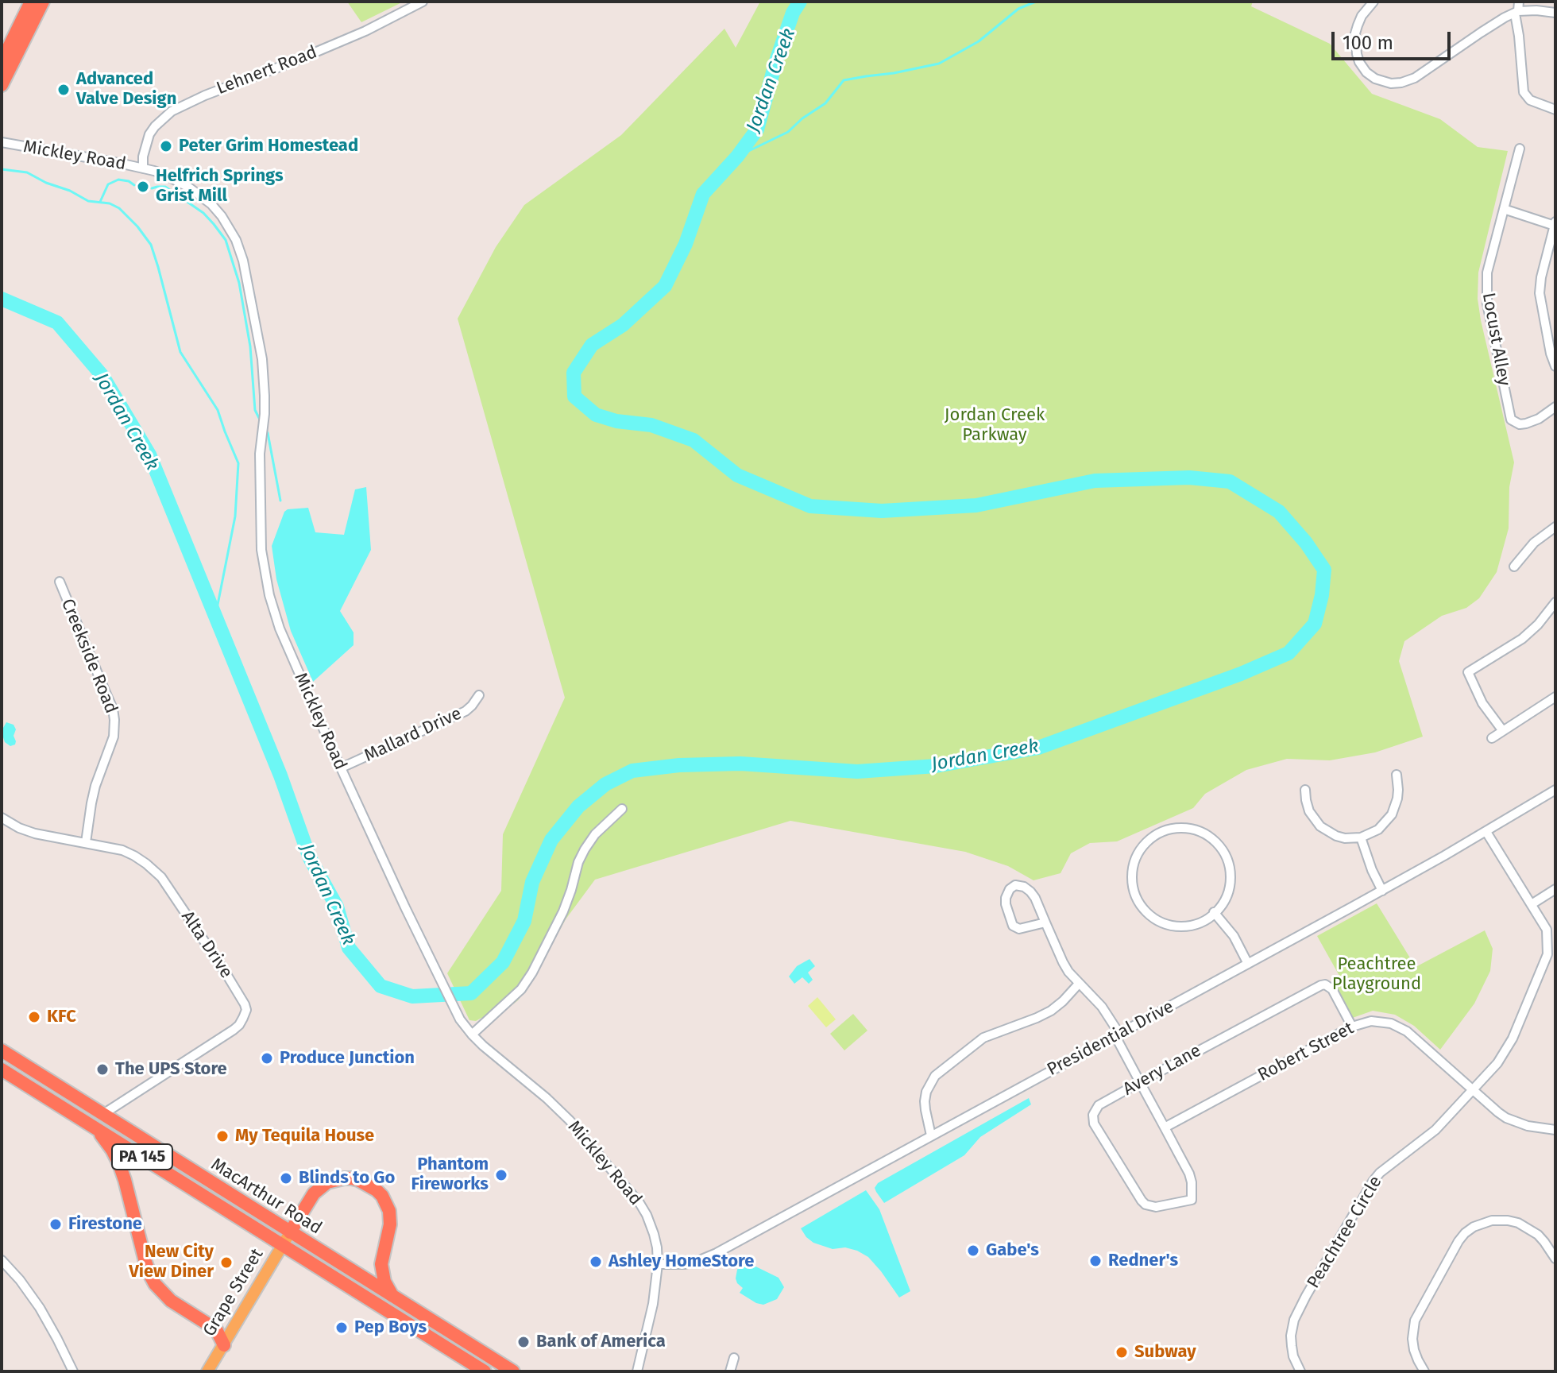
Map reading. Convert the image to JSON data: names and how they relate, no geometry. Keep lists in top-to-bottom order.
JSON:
{
  "streets": {
    "highway": ["PA 145", "MacArthur Road"],
    "main road": ["Grape Street"],
    "street": [
      "Lehnert Road",
      "Mickley Road",
      "Locust Alley",
      "Creekside Road",
      "Mallard Drive",
      "Alta Drive",
      "Presidential Drive",
      "Robert Street",
      "Avery Lane",
      "Peachtree Circle"
    ]
  },
  "crossings": [
    ["Lehnert Road", "Mickley Road"],
    ["Mickley Road", "Mallard Drive"],
    ["Mickley Road", "Presidential Drive"],
    ["Creekside Road", "Alta Drive"],
    ["Alta Drive", "MacArthur Road"],
    ["Presidential Drive", "Peachtree Circle"],
    ["Robert Street", "Avery Lane"],
    ["Robert Street", "Peachtree Circle"],
    ["MacArthur Road", "Grape Street"]
  ],
  "water": ["Jordan Creek"],
  "parks": ["Jordan Creek Parkway", "Peachtree Playground"],
  "places": [
    "Advanced Valve Design",
    "Peter Grim Homestead",
    "Helfrich Springs Grist Mill",
    "KFC",
    "Produce Junction",
    "The UPS Store",
    "My Tequila House",
    "Phantom Fireworks",
    "Blinds to Go",
    "Firestone",
    "Gabe's",
    "Redner's",
    "Ashley HomeStore",
    "New City View Diner",
    "Pep Boys",
    "Bank of America",
    "Subway"
  ],
  "scale_bar": "100 m"
}
